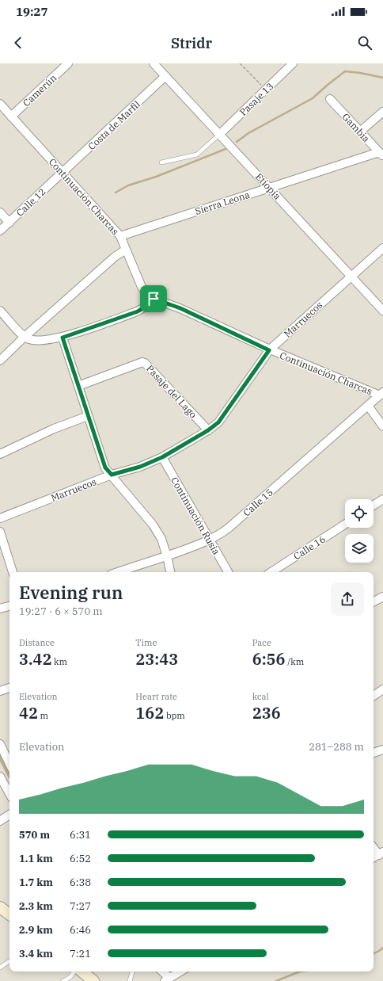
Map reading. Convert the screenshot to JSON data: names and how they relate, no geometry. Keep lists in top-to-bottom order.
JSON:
{
  "streets": {
    "street": [
      "Camerún",
      "Pasaje 13",
      "Costa de Marfil",
      "Gambia",
      "Etiopía",
      "Continuación Charcas",
      "Calle 12",
      "Sierra Leona",
      "Marruecos",
      "Pasaje del Lago",
      "Calle 15",
      "Continuación Rusia",
      "Calle 16"
    ]
  },
  "crossings": [
    ["Camerún", "Continuación Charcas"],
    ["Pasaje 13", "Etiopía"],
    ["Costa de Marfil", "Etiopía"],
    ["Costa de Marfil", "Continuación Charcas"],
    ["Costa de Marfil", "Calle 12"],
    ["Gambia", "Sierra Leona"],
    ["Etiopía", "Sierra Leona"],
    ["Etiopía", "Marruecos"],
    ["Continuación Charcas", "Calle 12"],
    ["Continuación Charcas", "Sierra Leona"],
    ["Continuación Charcas", "Marruecos"],
    ["Continuación Charcas", "Calle 15"],
    ["Marruecos", "Pasaje del Lago"],
    ["Marruecos", "Continuación Rusia"],
    ["Calle 15", "Continuación Rusia"]
  ],
  "page": {
    "status": "19:27",
    "header": "Stridr",
    "heading": ["Evening run", "19:27 · 6 × 570 m"],
    "stats": [
      ["Distance", "3.42 km"],
      ["Time", "23:43"],
      ["Pace", "6:56 /km"],
      ["Elevation", "42 m"],
      ["Heart rate", "162 bpm"],
      ["kcal", "236"]
    ],
    "chart": ["Elevation", "281–288 m"],
    "list": [
      {
        "name": "570 m",
        "note": "6:31"
      },
      {
        "name": "1.1 km",
        "note": "6:52"
      },
      {
        "name": "1.7 km",
        "note": "6:38"
      },
      {
        "name": "2.3 km",
        "note": "7:27"
      },
      {
        "name": "2.9 km",
        "note": "6:46"
      },
      {
        "name": "3.4 km",
        "note": "7:21"
      }
    ]
  }
}
